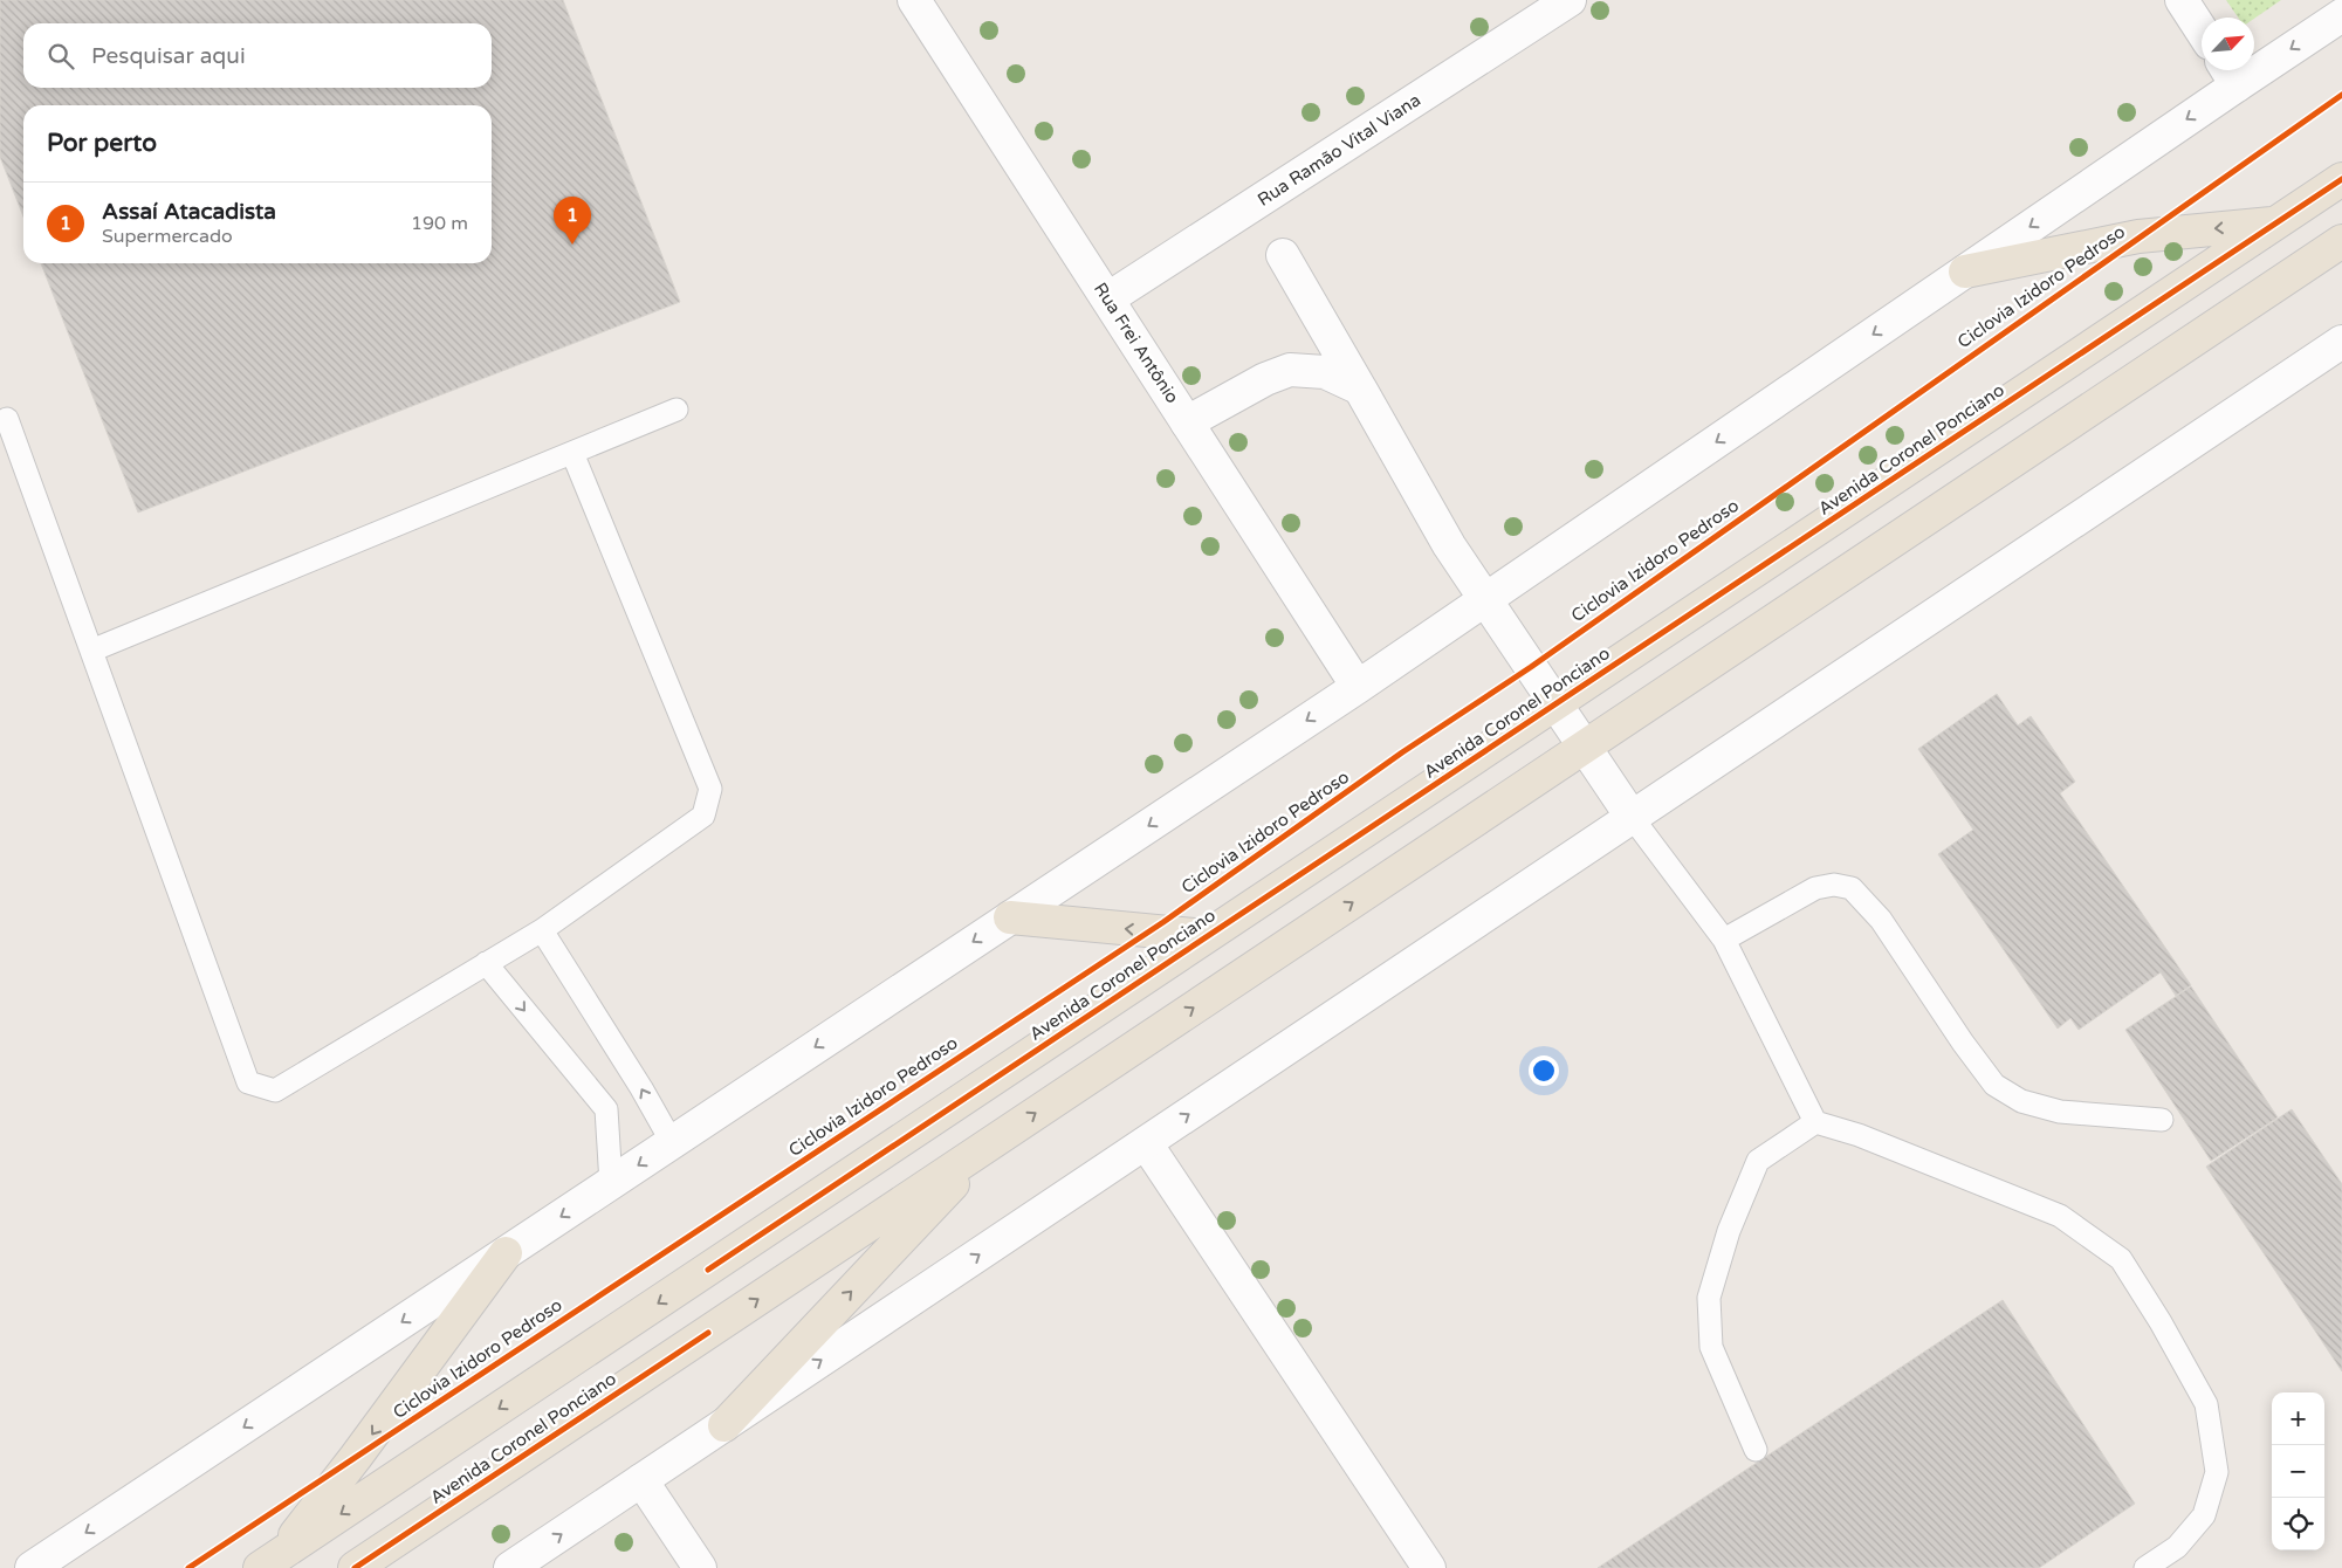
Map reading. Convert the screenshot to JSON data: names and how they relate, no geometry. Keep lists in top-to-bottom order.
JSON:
{
  "streets": {
    "main road": ["Rua Ramão Vital Viana", "Rua Frei Antônio", "Avenida Coronel Ponciano"],
    "cycle path": ["Ciclovia Izidoro Pedroso"]
  },
  "crossings": [
    ["Rua Ramão Vital Viana", "Rua Frei Antônio"]
  ],
  "north": "top right",
  "page": {
    "search": "Pesquisar aqui",
    "heading": "Por perto",
    "list": [
      {
        "mark": "1",
        "name": "Assaí Atacadista",
        "note": "Supermercado",
        "value": "190 m"
      }
    ],
    "pins": "1",
    "map_buttons": ["+", "−"]
  }
}
